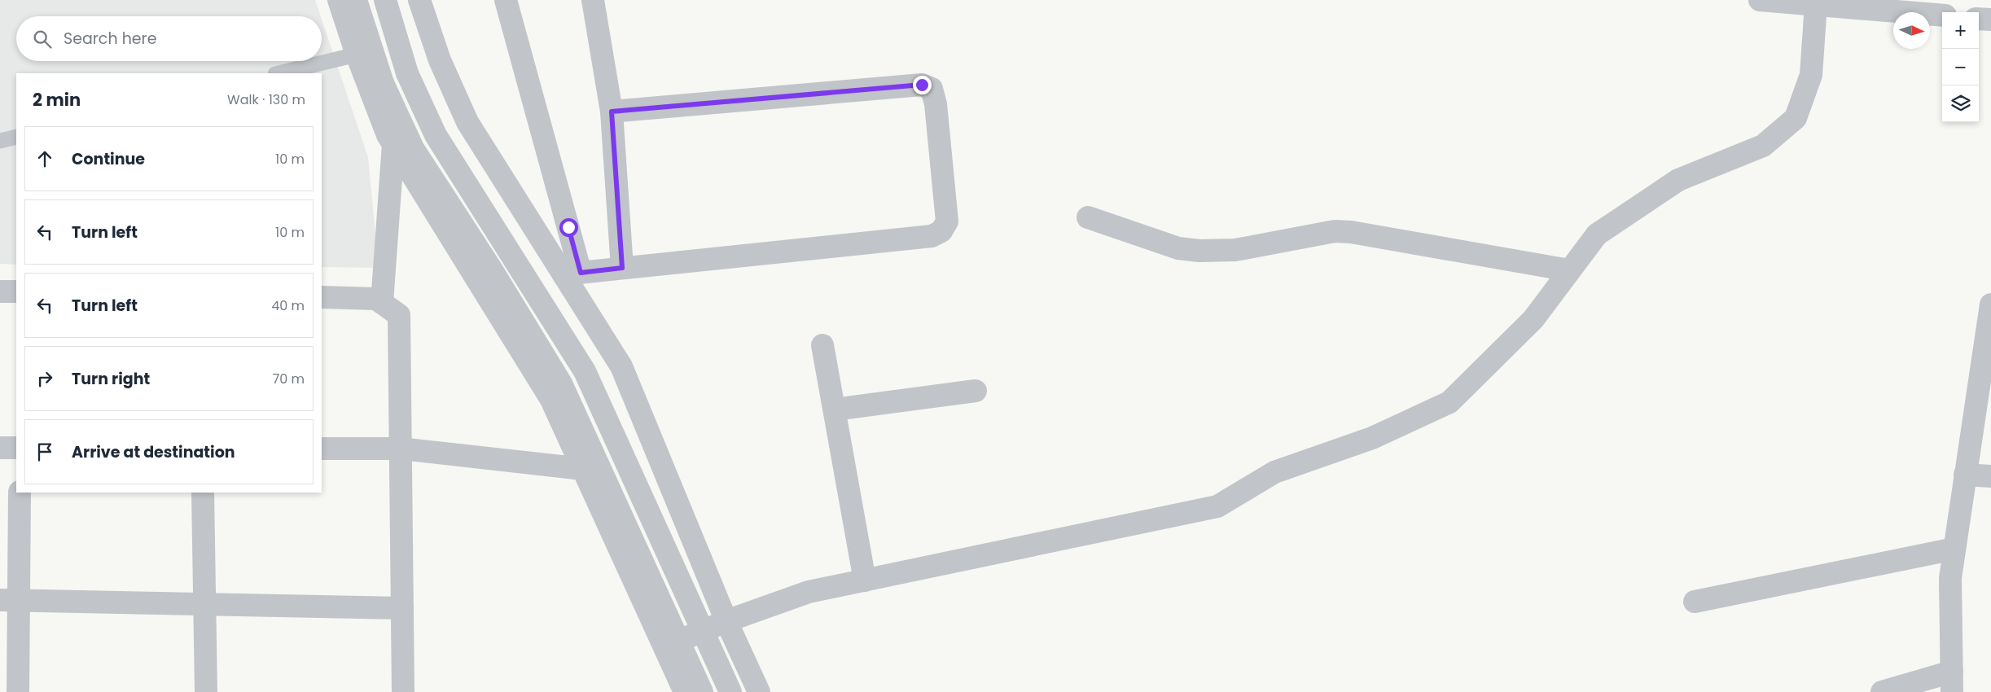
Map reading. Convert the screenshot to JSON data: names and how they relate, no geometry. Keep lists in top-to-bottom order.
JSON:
{
  "north": "right",
  "page": {
    "map_buttons": ["+", "−"],
    "search": "Search here",
    "heading": ["2 min", "Walk · 130 m"],
    "list": [
      ["Continue", "10 m"],
      ["Turn left", "10 m"],
      ["Turn left", "40 m"],
      ["Turn right", "70 m"],
      "Arrive at destination"
    ]
  }
}
